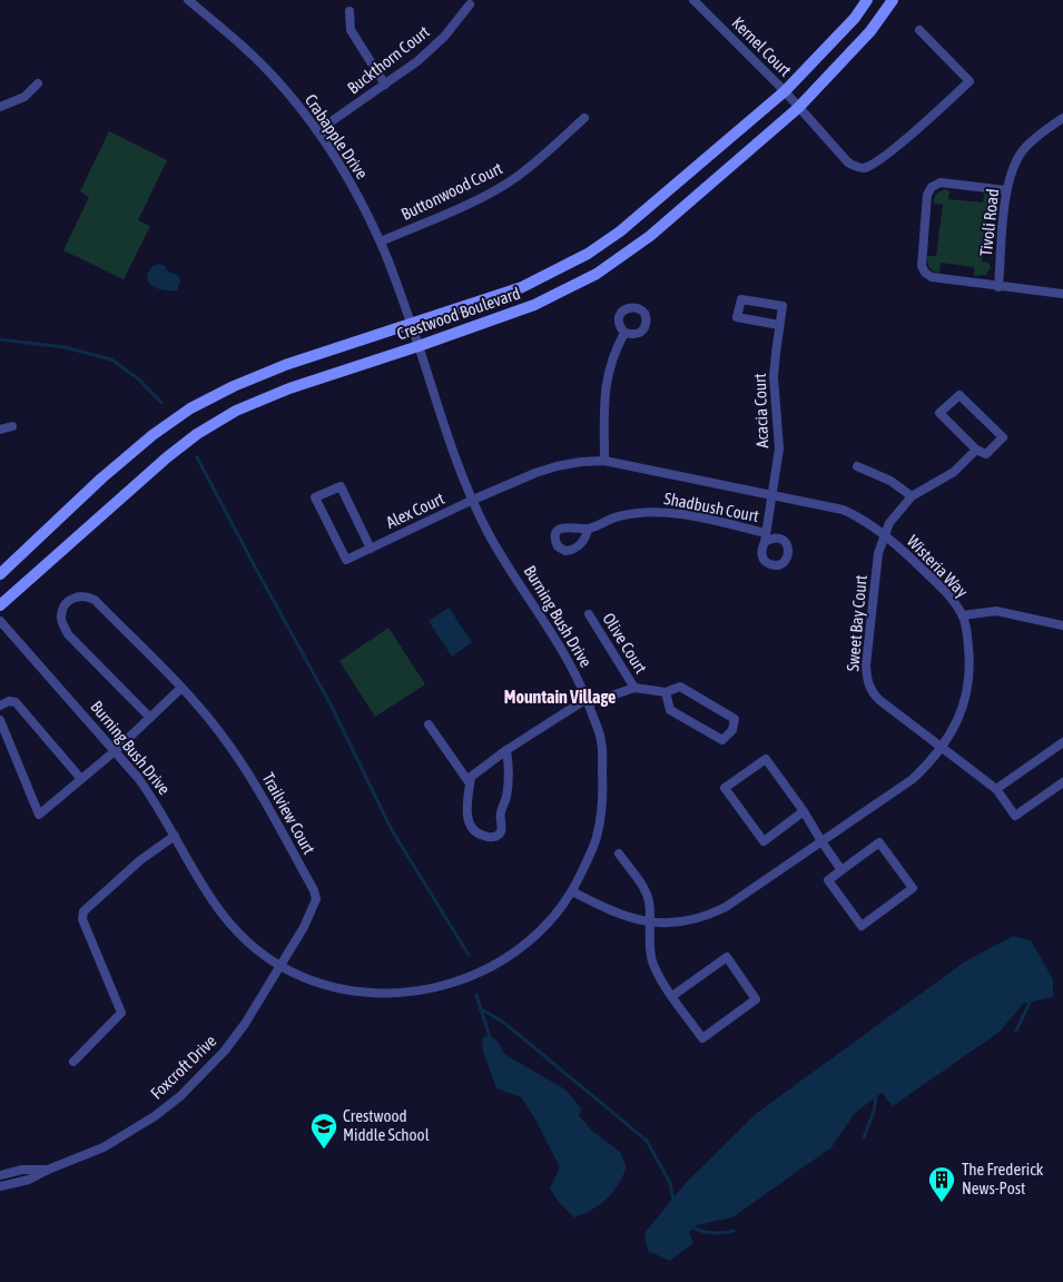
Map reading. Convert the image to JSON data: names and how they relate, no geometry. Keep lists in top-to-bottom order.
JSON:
{
  "streets": {
    "main road": ["Crestwood Boulevard"],
    "street": [
      "Kernel Court",
      "Buckthorn Court",
      "Crabapple Drive",
      "Buttonwood Court",
      "Tivoli Road",
      "Acacia Court",
      "Shadbush Court",
      "Alex Court",
      "Wisteria Way",
      "Burning Bush Drive",
      "Sweet Bay Court",
      "Olive Court",
      "Trailview Court",
      "Foxcroft Drive"
    ]
  },
  "crossings": [
    ["Kernel Court", "Crestwood Boulevard"],
    ["Buckthorn Court", "Crabapple Drive"],
    ["Crabapple Drive", "Buttonwood Court"],
    ["Crabapple Drive", "Crestwood Boulevard"],
    ["Crabapple Drive", "Burning Bush Drive"],
    ["Crestwood Boulevard", "Burning Bush Drive"],
    ["Acacia Court", "Shadbush Court"],
    ["Acacia Court", "Wisteria Way"],
    ["Alex Court", "Wisteria Way"],
    ["Alex Court", "Burning Bush Drive"],
    ["Wisteria Way", "Burning Bush Drive"],
    ["Wisteria Way", "Sweet Bay Court"],
    ["Burning Bush Drive", "Trailview Court"],
    ["Burning Bush Drive", "Foxcroft Drive"],
    ["Trailview Court", "Foxcroft Drive"]
  ],
  "districts": ["Mountain Village"],
  "places": {
    "school or university": ["Crestwood Middle School"],
    "building": ["The Frederick News-Post"]
  }
}
